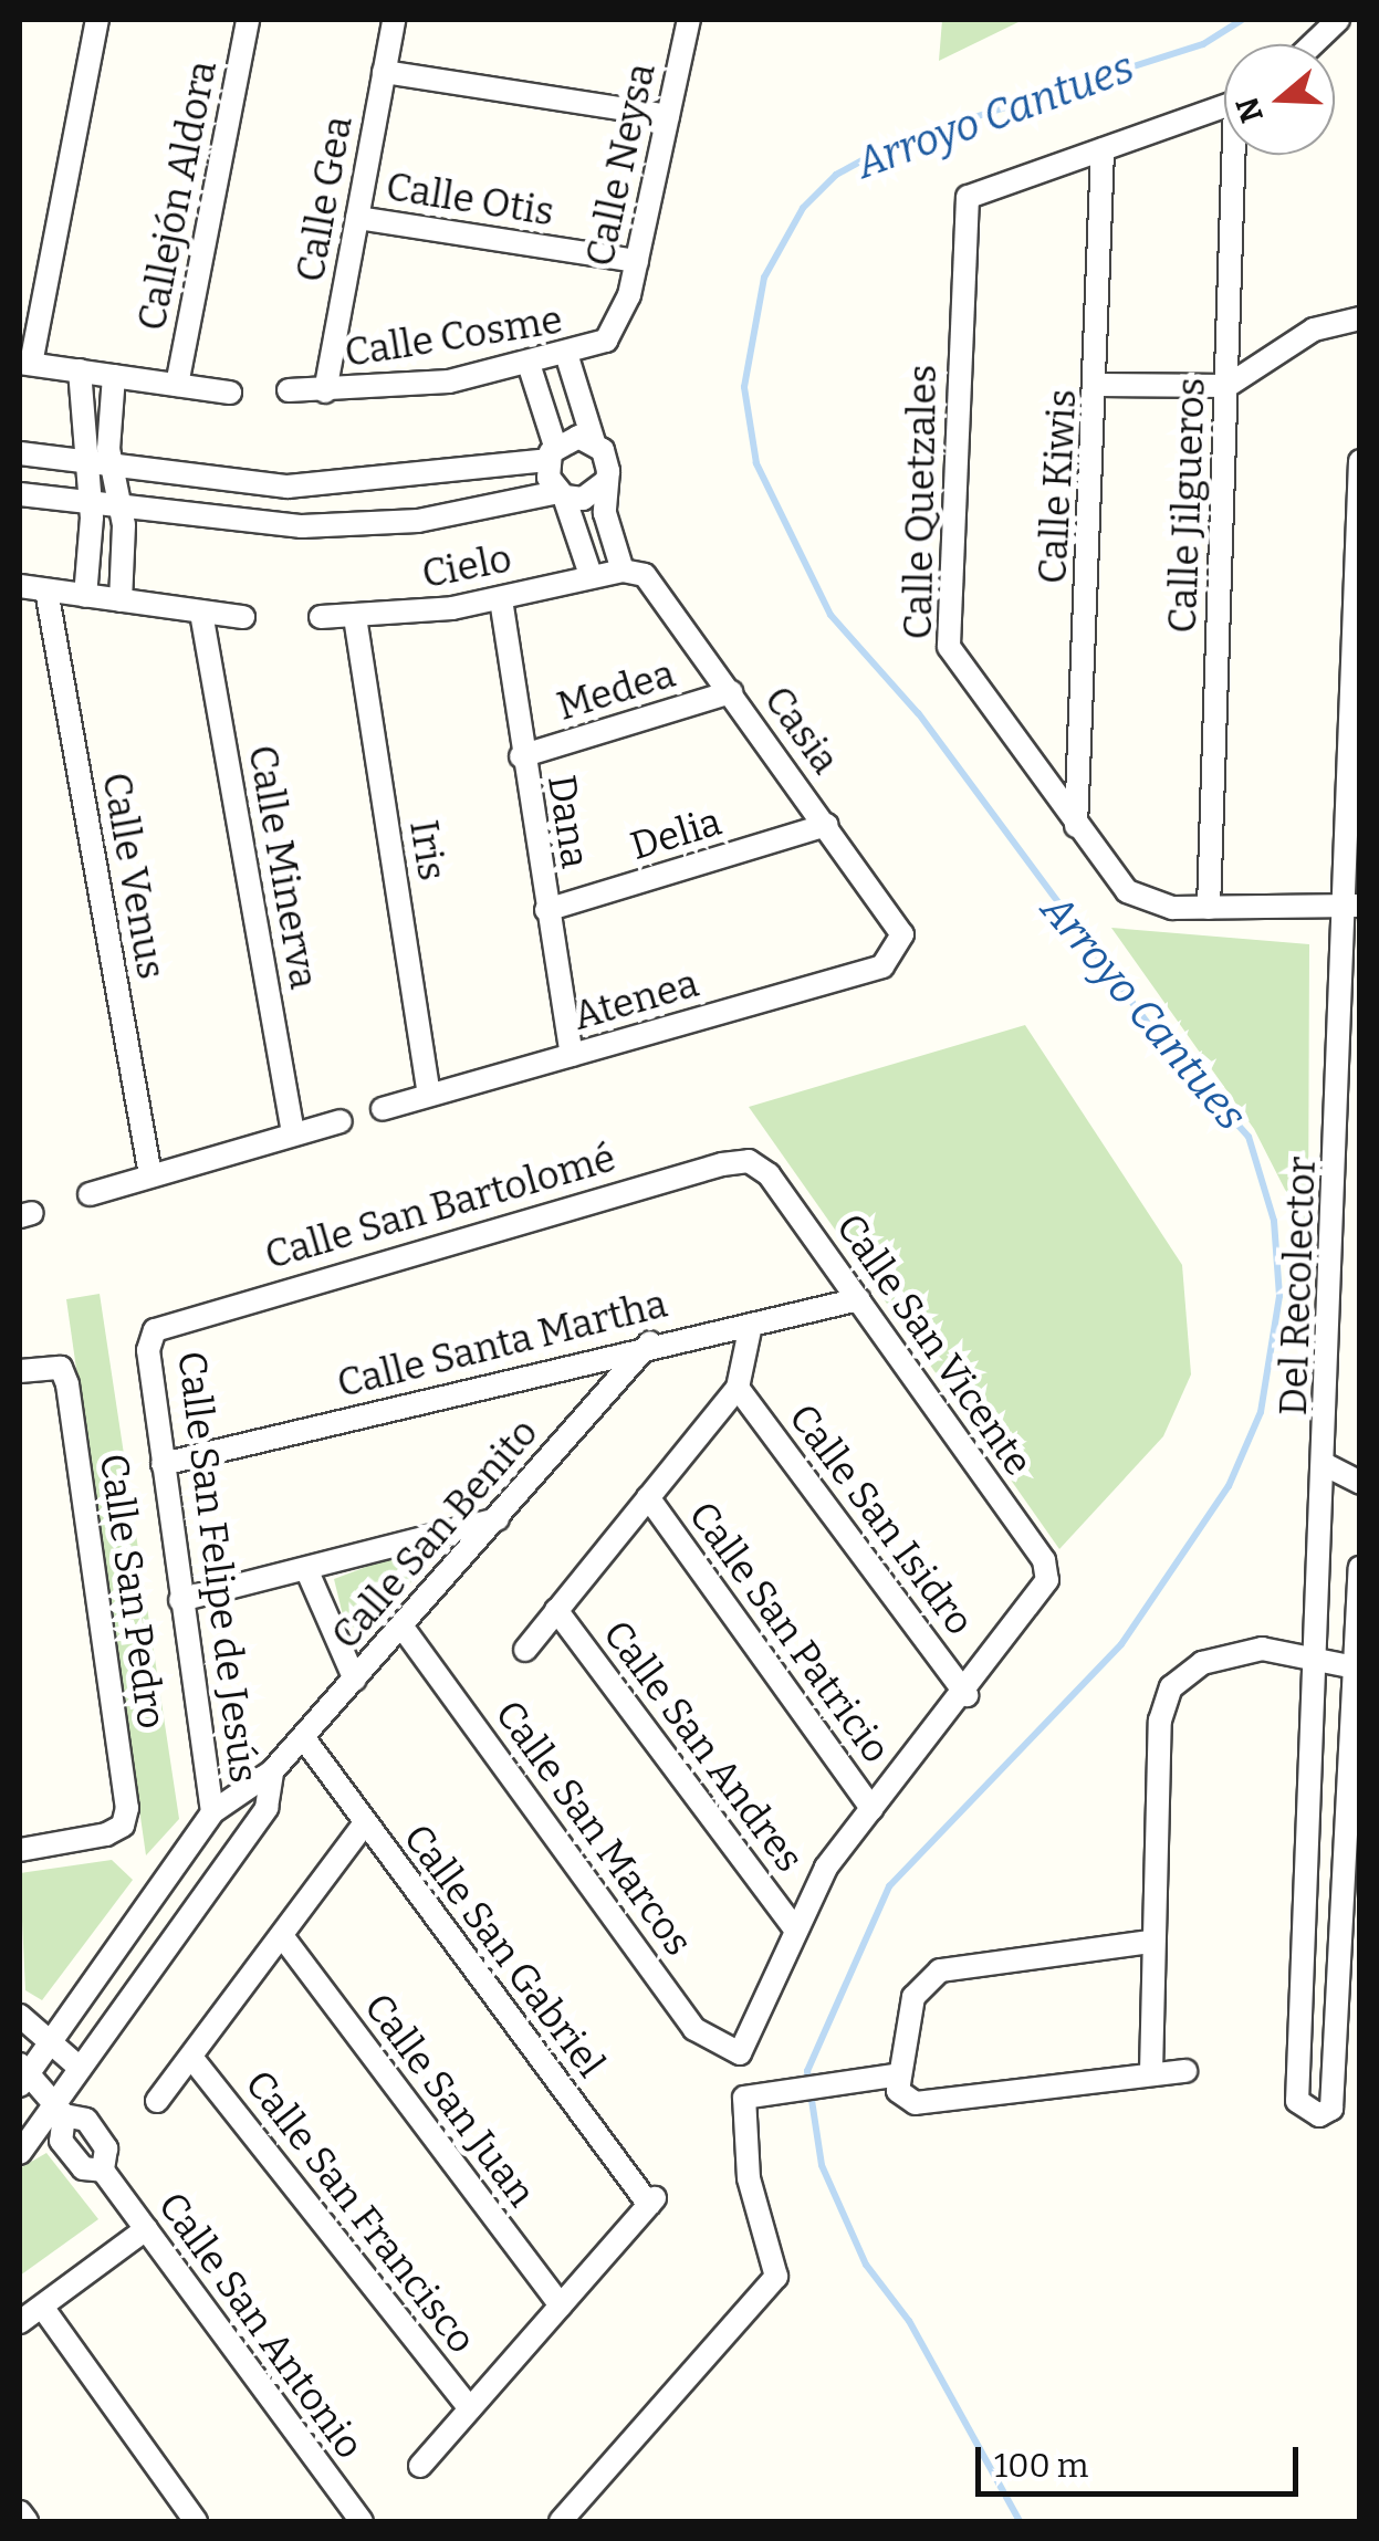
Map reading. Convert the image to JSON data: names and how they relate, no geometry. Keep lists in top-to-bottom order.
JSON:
{
  "streets": {
    "street": [
      "Calle Neysa",
      "Callejón Aldora",
      "Calle Gea",
      "Calle Otis",
      "Calle Cosme",
      "Calle Kiwis",
      "Calle Quetzales",
      "Calle Jilgueros",
      "Cielo",
      "Medea",
      "Casia",
      "Dana",
      "Delia",
      "Iris",
      "Calle Minerva",
      "Calle Venus",
      "Atenea",
      "Calle San Bartolomé",
      "Del Recolector",
      "Calle Santa Martha",
      "Calle San Vicente",
      "Calle San Isidro",
      "Calle San Benito",
      "Calle San Felipe de Jesús",
      "Calle San Pedro",
      "Calle San Patricio",
      "Calle San Andres",
      "Calle San Marcos",
      "Calle San Gabriel",
      "Calle San Juan",
      "Calle San Francisco",
      "Calle San Antonio"
    ]
  },
  "crossings": [
    ["Calle Neysa", "Calle Otis"],
    ["Calle Neysa", "Calle Cosme"],
    ["Calle Gea", "Calle Otis"],
    ["Calle Gea", "Calle Cosme"],
    ["Calle Kiwis", "Calle Quetzales"],
    ["Calle Quetzales", "Calle Jilgueros"],
    ["Calle Quetzales", "Del Recolector"],
    ["Cielo", "Casia"],
    ["Cielo", "Dana"],
    ["Cielo", "Iris"],
    ["Medea", "Casia"],
    ["Medea", "Dana"],
    ["Casia", "Delia"],
    ["Casia", "Atenea"],
    ["Dana", "Delia"],
    ["Dana", "Atenea"],
    ["Iris", "Atenea"],
    ["Calle San Bartolomé", "Calle San Vicente"],
    ["Calle San Bartolomé", "Calle San Felipe de Jesús"],
    ["Calle Santa Martha", "Calle San Vicente"],
    ["Calle Santa Martha", "Calle San Benito"],
    ["Calle Santa Martha", "Calle San Felipe de Jesús"],
    ["Calle San Vicente", "Calle San Isidro"],
    ["Calle San Benito", "Calle San Felipe de Jesús"],
    ["Calle San Benito", "Calle San Marcos"],
    ["Calle San Benito", "Calle San Gabriel"],
    ["Calle San Benito", "Calle San Antonio"],
    ["Calle San Andres", "Calle San Marcos"],
    ["Calle San Gabriel", "Calle San Juan"]
  ],
  "water": ["Arroyo Cantues"],
  "scale_bar": "100 m",
  "north": "left"
}
